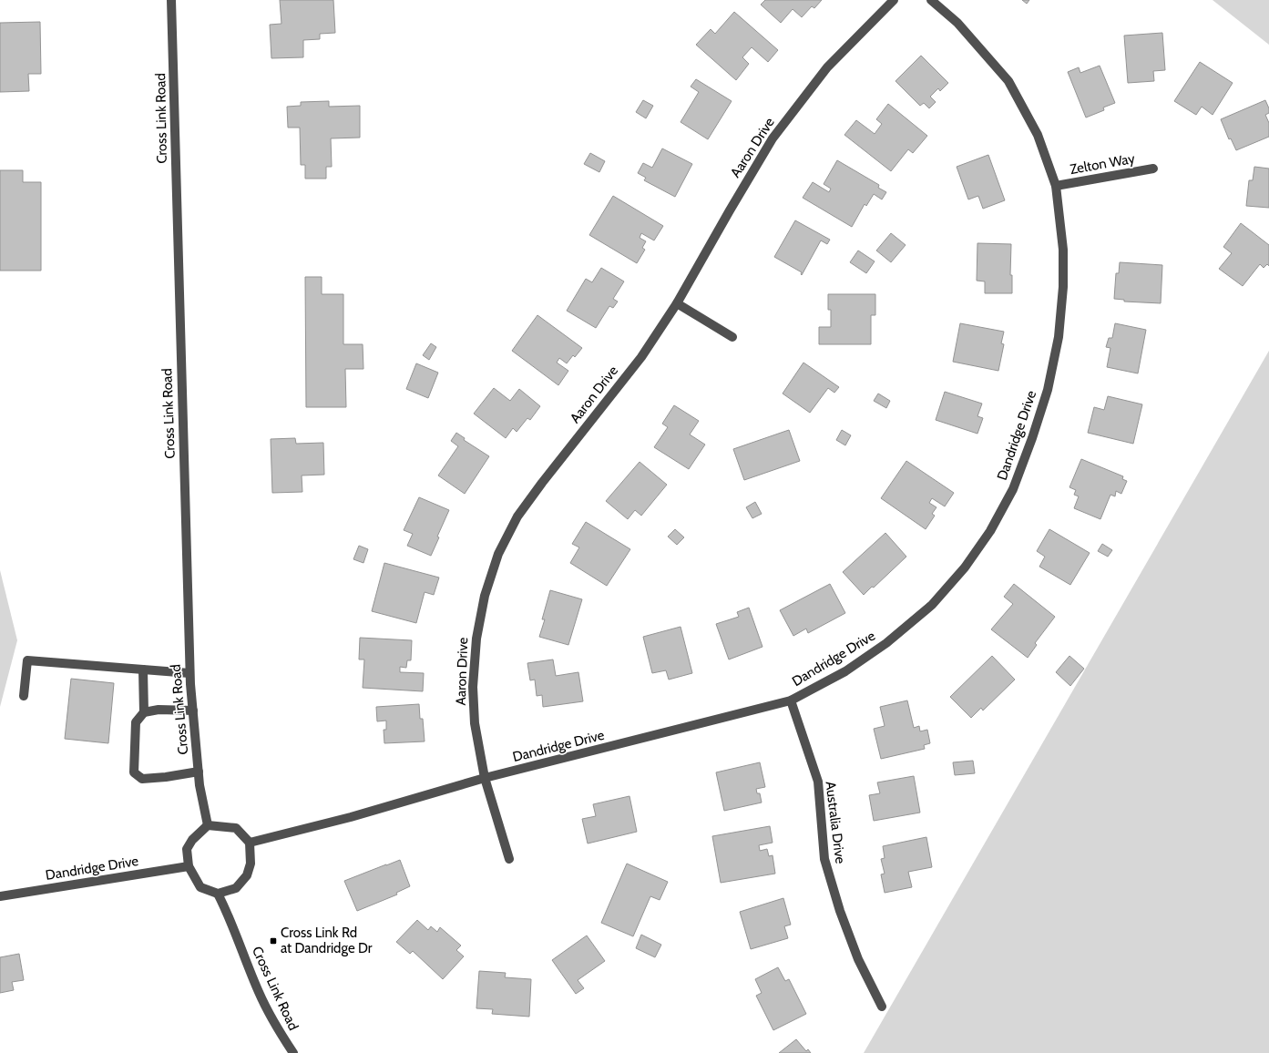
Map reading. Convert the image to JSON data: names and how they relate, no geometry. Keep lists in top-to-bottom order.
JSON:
{
  "streets": {
    "street": [
      "Cross Link Road",
      "Aaron Drive",
      "Zelton Way",
      "Dandridge Drive",
      "Australia Drive"
    ]
  },
  "crossings": [
    ["Cross Link Road", "Dandridge Drive"],
    ["Aaron Drive", "Dandridge Drive"],
    ["Zelton Way", "Dandridge Drive"],
    ["Dandridge Drive", "Australia Drive"]
  ],
  "places": {
    "transit": ["Cross Link Rd at Dandridge Dr"]
  }
}
